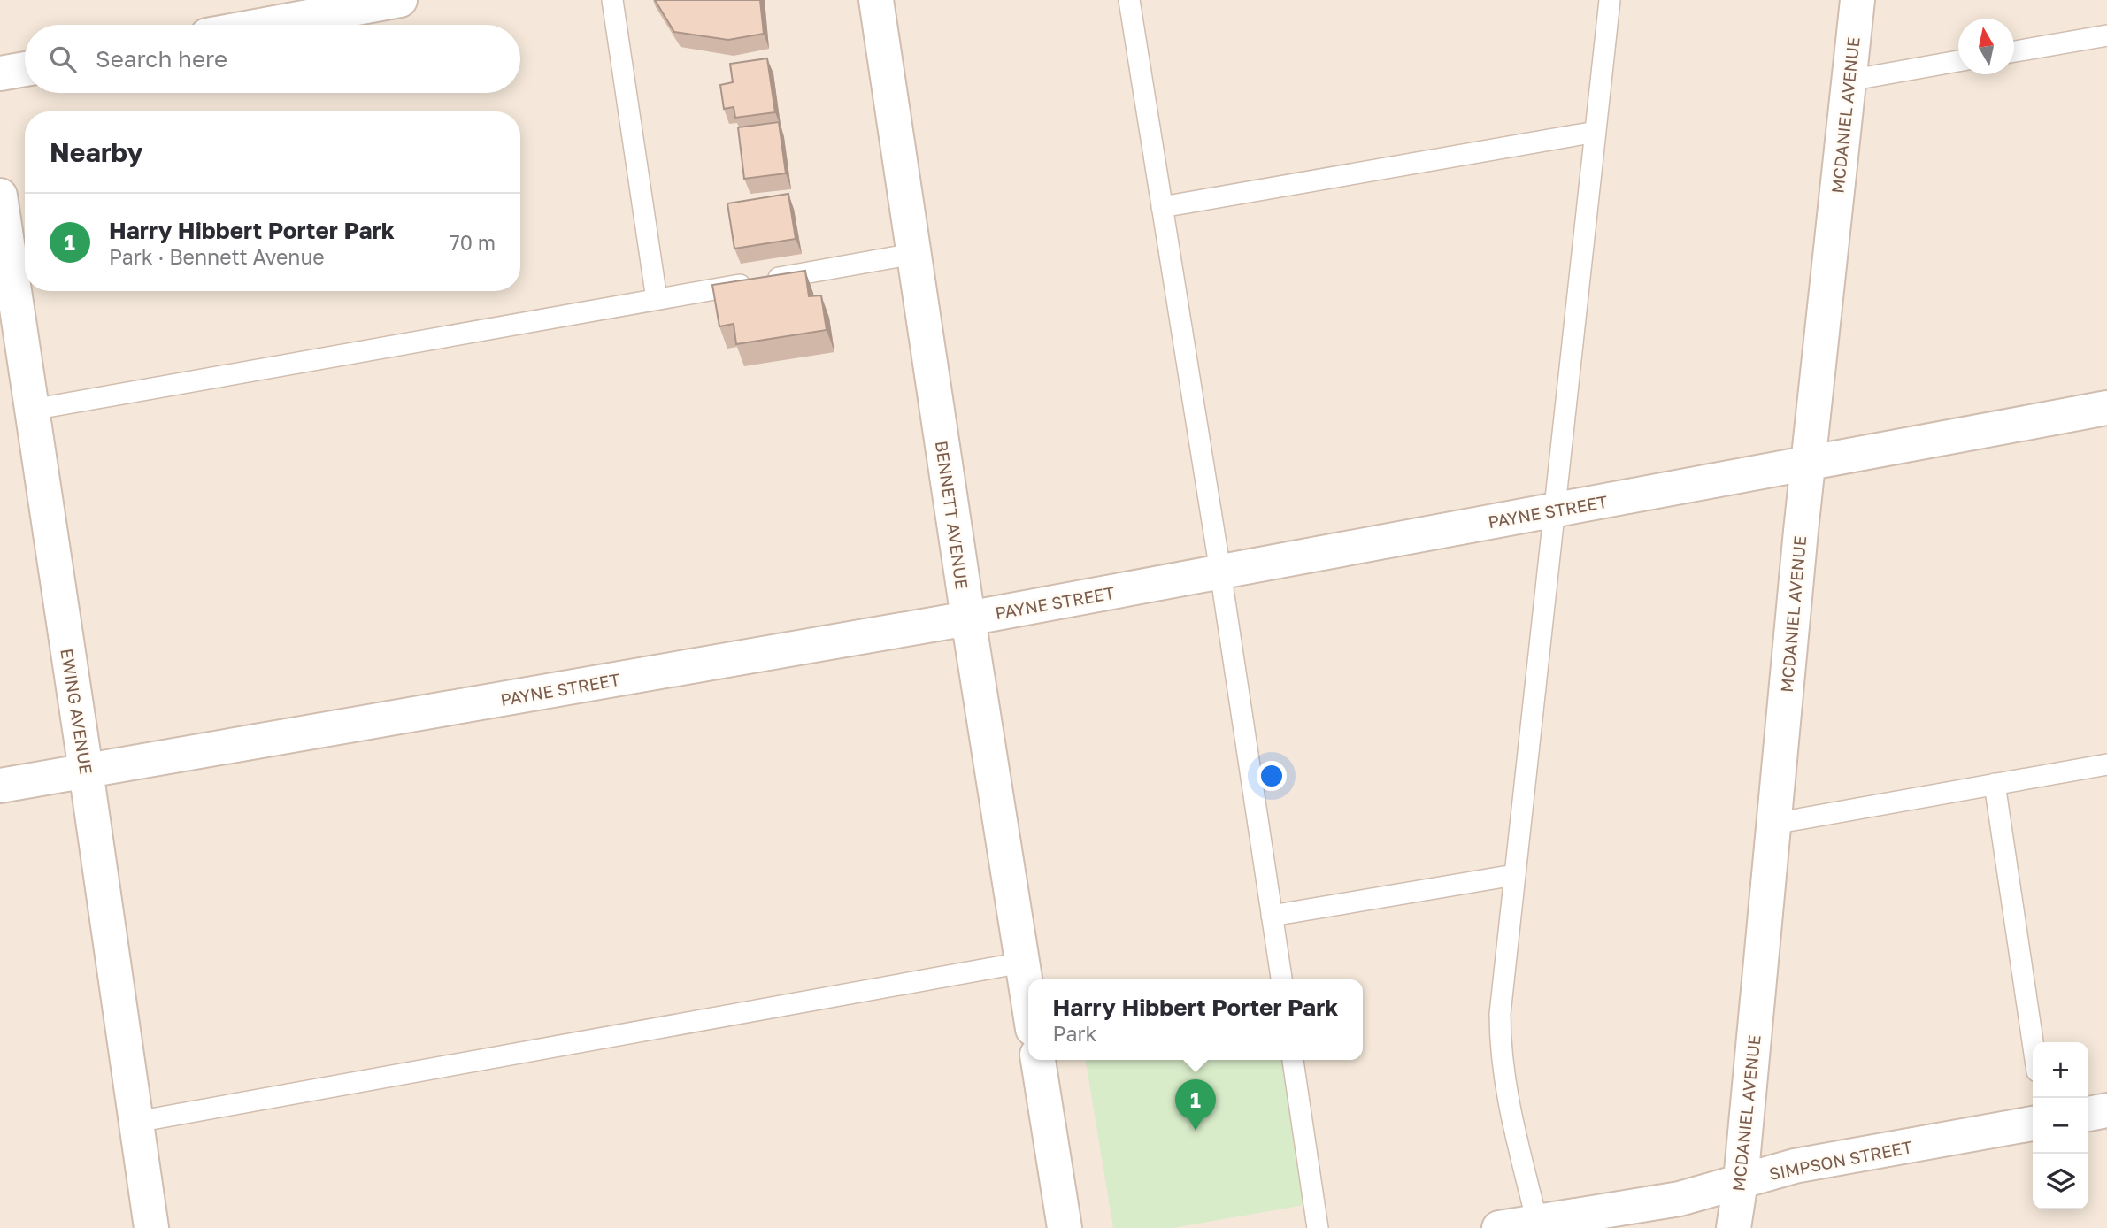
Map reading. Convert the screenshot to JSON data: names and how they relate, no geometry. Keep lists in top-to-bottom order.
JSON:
{
  "streets": {
    "street": [
      "MCDANIEL AVENUE",
      "PAYNE STREET",
      "BENNETT AVENUE",
      "EWING AVENUE",
      "SIMPSON STREET"
    ]
  },
  "crossings": [
    ["MCDANIEL AVENUE", "PAYNE STREET"],
    ["MCDANIEL AVENUE", "SIMPSON STREET"],
    ["PAYNE STREET", "BENNETT AVENUE"],
    ["PAYNE STREET", "EWING AVENUE"]
  ],
  "north": "top",
  "page": {
    "search": "Search here",
    "heading": "Nearby",
    "list": [
      {
        "mark": "1",
        "name": "Harry Hibbert Porter Park",
        "note": "Park · Bennett Avenue",
        "value": "70 m"
      }
    ],
    "popup": ["Harry Hibbert Porter Park", "Park"],
    "map_buttons": ["+", "−"],
    "pins": "1"
  }
}
